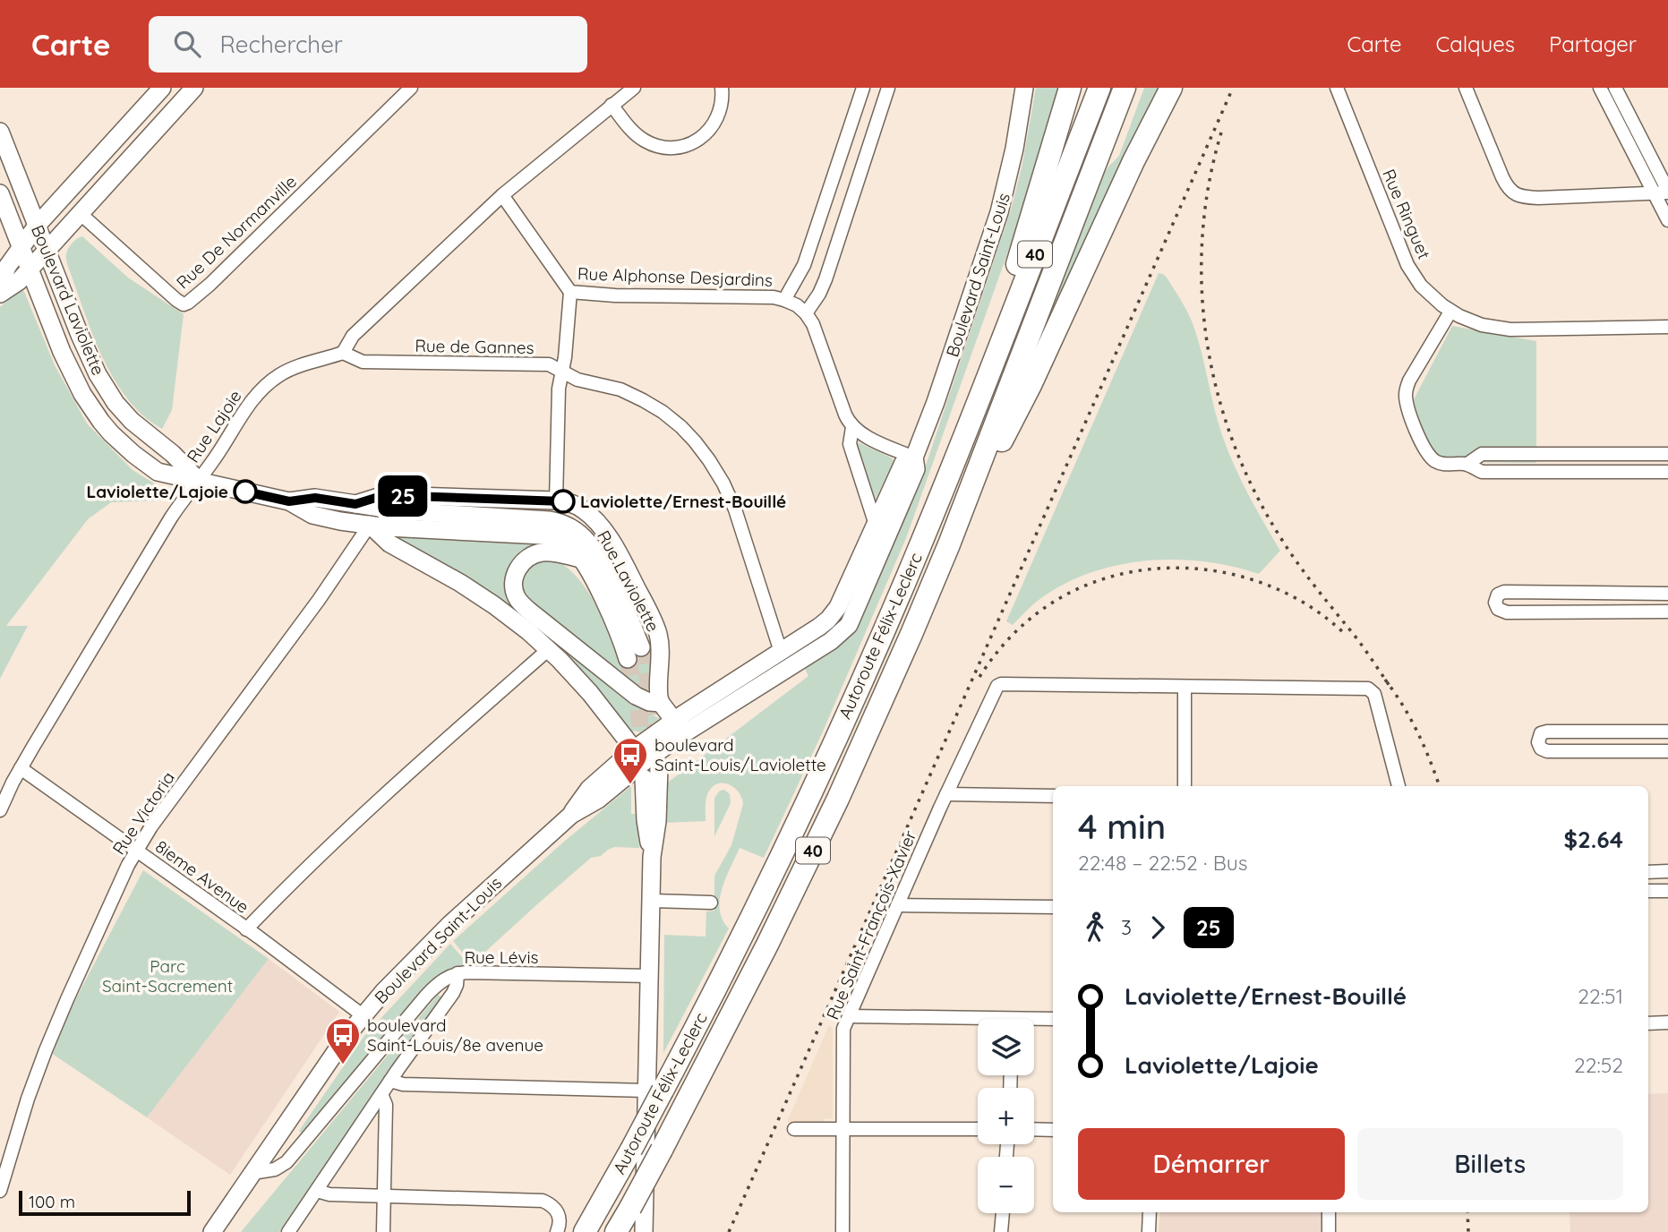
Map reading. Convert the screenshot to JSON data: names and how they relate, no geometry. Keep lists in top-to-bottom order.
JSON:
{
  "streets": {
    "highway": ["40", "Autoroute Félix-Leclerc"],
    "street": [
      "Rue Ringuet",
      "Rue De Normanville",
      "Boulevard Saint-Louis",
      "Rue Alphonse Desjardins",
      "Boulevard Laviolette",
      "Rue de Gannes",
      "Rue Lajoie",
      "Rue Laviolette",
      "Rue Victoria",
      "8ieme Avenue",
      "Rue Saint-François-Xavier",
      "Rue Lévis"
    ]
  },
  "crossings": [
    ["Boulevard Saint-Louis", "Rue de Gannes"],
    ["Boulevard Saint-Louis", "8ieme Avenue"],
    ["Boulevard Saint-Louis", "Rue Lévis"],
    ["Boulevard Laviolette", "Rue Lajoie"],
    ["Boulevard Laviolette", "Rue Laviolette"],
    ["Rue de Gannes", "Rue Lajoie"],
    ["Rue Lajoie", "Rue Laviolette"],
    ["Rue Lajoie", "8ieme Avenue"],
    ["Rue Laviolette", "Rue Victoria"],
    ["Rue Victoria", "8ieme Avenue"]
  ],
  "parks": ["Parc Saint-Sacrement"],
  "places": {
    "other": ["Laviolette/Lajoie", "Laviolette/Ernest-Bouillé"],
    "bus stop": ["boulevard Saint-Louis/Laviolette", "boulevard Saint-Louis/8e avenue"]
  },
  "lines": ["bus line 25"],
  "scale_bar": "100 m",
  "page": {
    "header": "Carte",
    "search": "Rechercher",
    "nav": ["Carte", "Calques", "Partager"],
    "on_map": "25",
    "heading": ["4 min", "22:48 – 22:52 · Bus", "$2.64"],
    "legs": ["3", "25"],
    "list": [
      {
        "name": "Laviolette/Ernest-Bouillé",
        "value": "22:51"
      },
      {
        "name": "Laviolette/Lajoie",
        "value": "22:52"
      }
    ],
    "map_buttons": ["+", "−"],
    "buttons": ["Démarrer", "Billets"],
    "scale": "100 m"
  }
}
